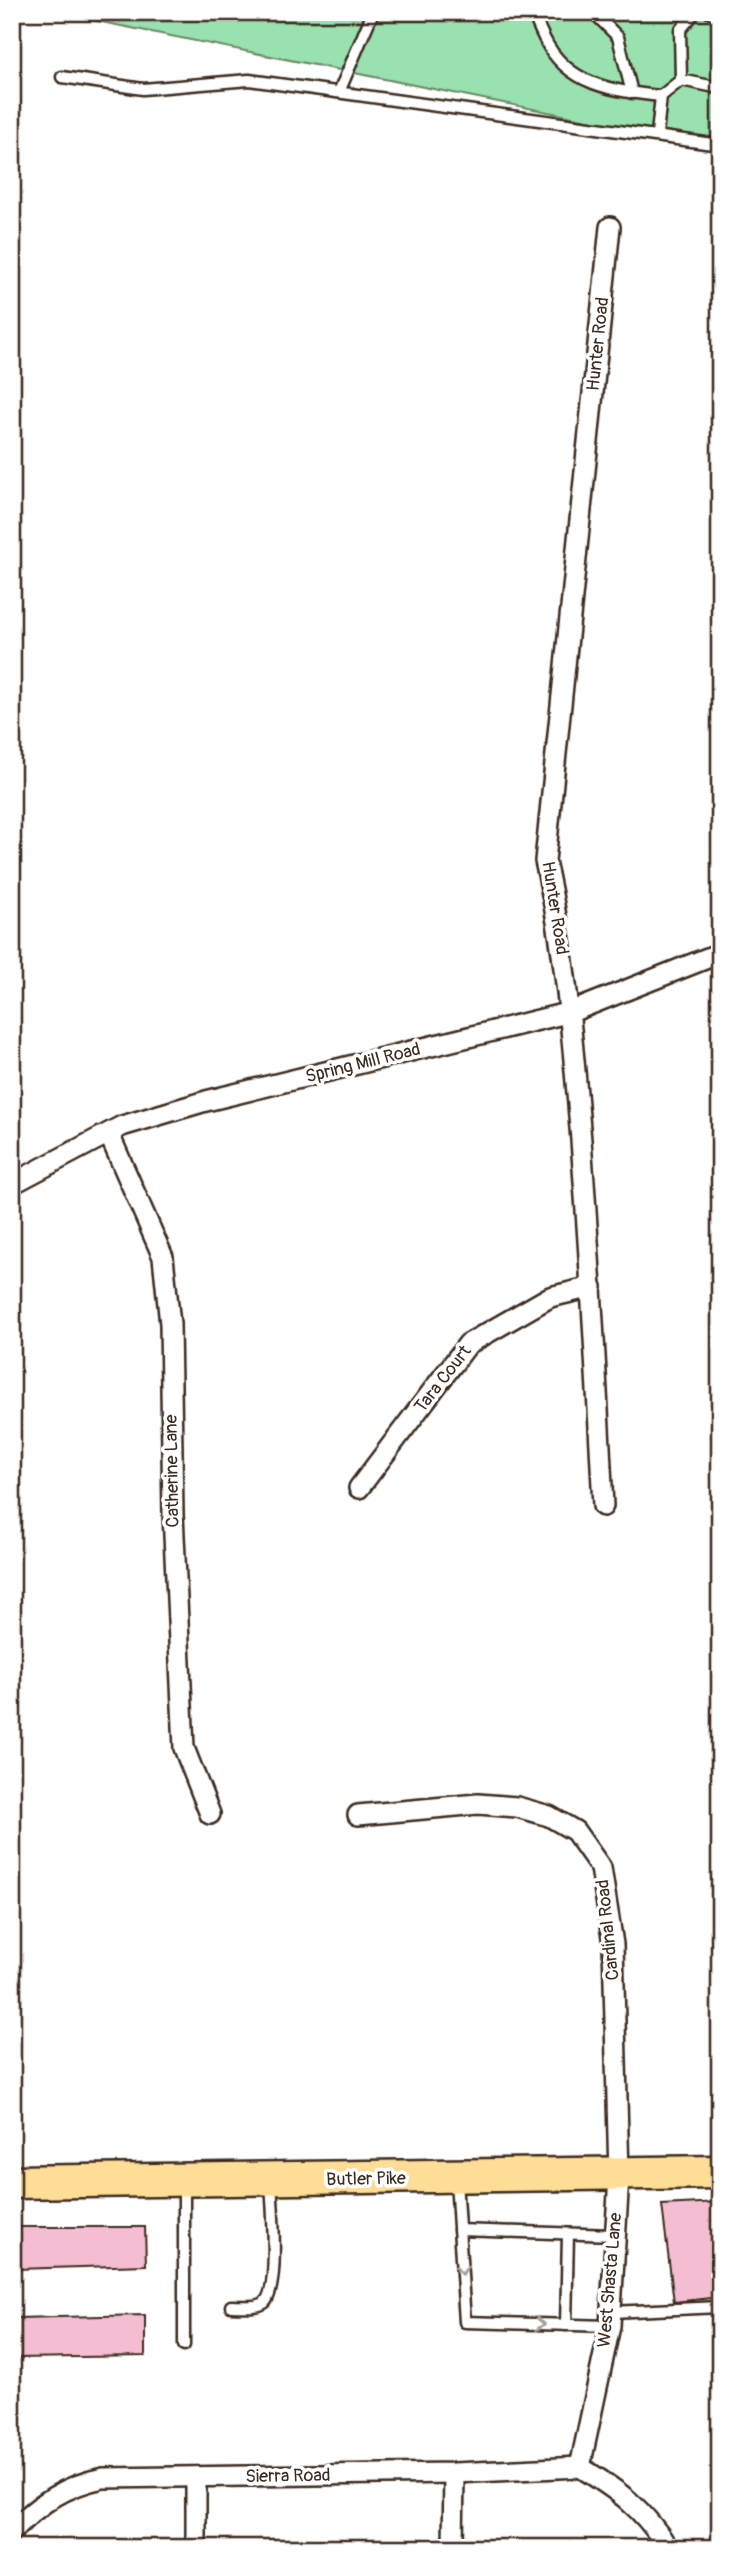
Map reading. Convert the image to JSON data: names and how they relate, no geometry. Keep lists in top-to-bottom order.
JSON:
{
  "streets": {
    "main road": ["Butler Pike"],
    "street": [
      "Hunter Road",
      "Spring Mill Road",
      "Tara Court",
      "Catherine Lane",
      "Cardinal Road",
      "West Shasta Lane",
      "Sierra Road"
    ]
  },
  "crossings": [
    ["Hunter Road", "Spring Mill Road"],
    ["Hunter Road", "Tara Court"],
    ["Spring Mill Road", "Catherine Lane"],
    ["Cardinal Road", "Butler Pike"],
    ["Cardinal Road", "West Shasta Lane"],
    ["Butler Pike", "West Shasta Lane"],
    ["West Shasta Lane", "Sierra Road"]
  ]
}
